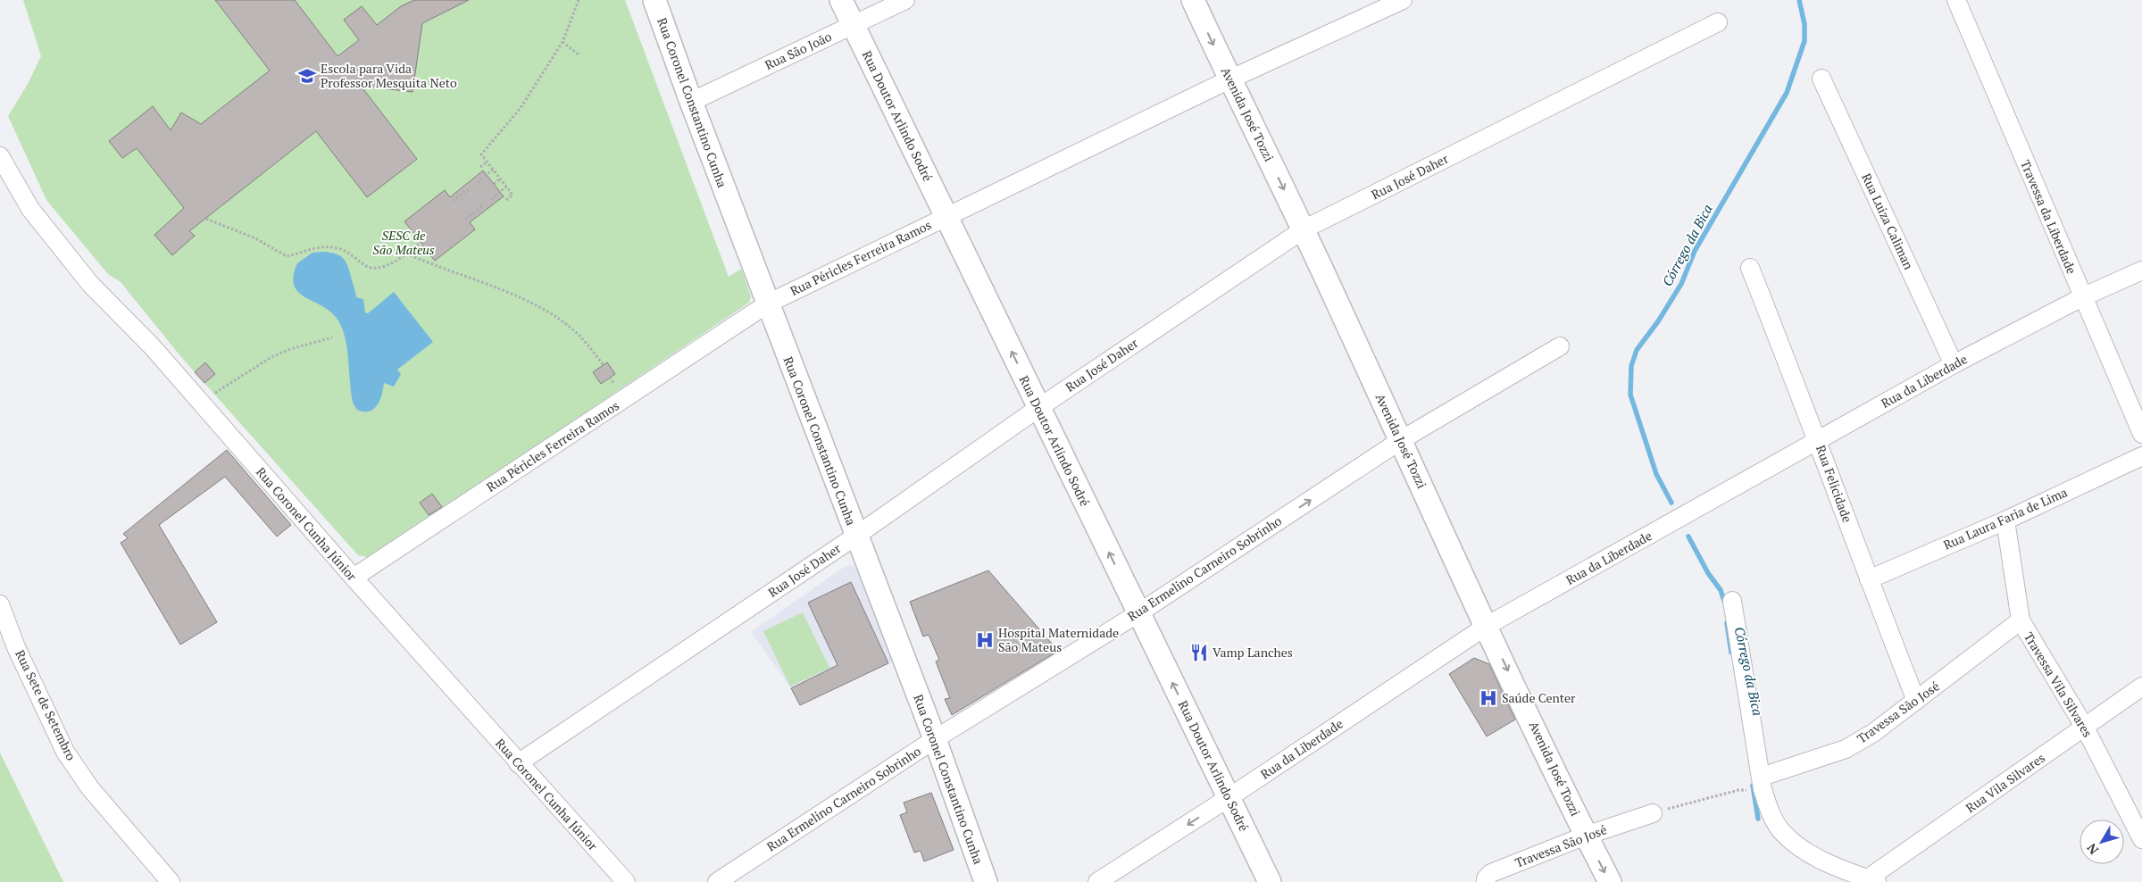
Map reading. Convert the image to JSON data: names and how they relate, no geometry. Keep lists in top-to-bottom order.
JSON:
{
  "streets": {
    "street": [
      "Rua São João",
      "Rua Coronel Constantino Cunha",
      "Avenida José Tozzi",
      "Rua Doutor Arlindo Sodré",
      "Rua José Daher",
      "Travessa da Liberdade",
      "Rua Luiza Caliman",
      "Rua Péricles Ferreira Ramos",
      "Rua da Liberdade",
      "Rua Felicidade",
      "Rua Laura Faria de Lima",
      "Rua Coronel Cunha Júnior",
      "Rua Ermelino Carneiro Sobrinho",
      "Travessa Vila Silvares",
      "Rua Sete de Setembro",
      "Travessa São José",
      "Rua Vila Silvares"
    ]
  },
  "crossings": [
    ["Rua São João", "Rua Coronel Constantino Cunha"],
    ["Rua São João", "Rua Doutor Arlindo Sodré"],
    ["Rua Coronel Constantino Cunha", "Rua José Daher"],
    ["Rua Coronel Constantino Cunha", "Rua Péricles Ferreira Ramos"],
    ["Rua Coronel Constantino Cunha", "Rua Ermelino Carneiro Sobrinho"],
    ["Avenida José Tozzi", "Rua José Daher"],
    ["Avenida José Tozzi", "Rua Péricles Ferreira Ramos"],
    ["Avenida José Tozzi", "Rua da Liberdade"],
    ["Avenida José Tozzi", "Rua Ermelino Carneiro Sobrinho"],
    ["Avenida José Tozzi", "Travessa São José"],
    ["Rua Doutor Arlindo Sodré", "Rua José Daher"],
    ["Rua Doutor Arlindo Sodré", "Rua Péricles Ferreira Ramos"],
    ["Rua Doutor Arlindo Sodré", "Rua da Liberdade"],
    ["Rua Doutor Arlindo Sodré", "Rua Ermelino Carneiro Sobrinho"],
    ["Rua José Daher", "Rua Coronel Cunha Júnior"],
    ["Travessa da Liberdade", "Rua da Liberdade"],
    ["Rua Luiza Caliman", "Rua da Liberdade"],
    ["Rua Péricles Ferreira Ramos", "Rua Coronel Cunha Júnior"],
    ["Rua da Liberdade", "Rua Felicidade"],
    ["Rua Felicidade", "Rua Laura Faria de Lima"],
    ["Rua Felicidade", "Travessa São José"],
    ["Rua Laura Faria de Lima", "Travessa Vila Silvares"],
    ["Travessa Vila Silvares", "Travessa São José"],
    ["Travessa Vila Silvares", "Rua Vila Silvares"]
  ],
  "one_way": ["Avenida José Tozzi", "Rua Doutor Arlindo Sodré"],
  "water": ["Córrego da Bica"],
  "parks": ["SESC de São Mateus"],
  "places": {
    "school or university": ["Escola para Vida Professor Mesquita Neto"],
    "hospital": ["Hospital Maternidade São Mateus", "Saúde Center"],
    "restaurant": ["Vamp Lanches"]
  },
  "north": "bottom left"
}
